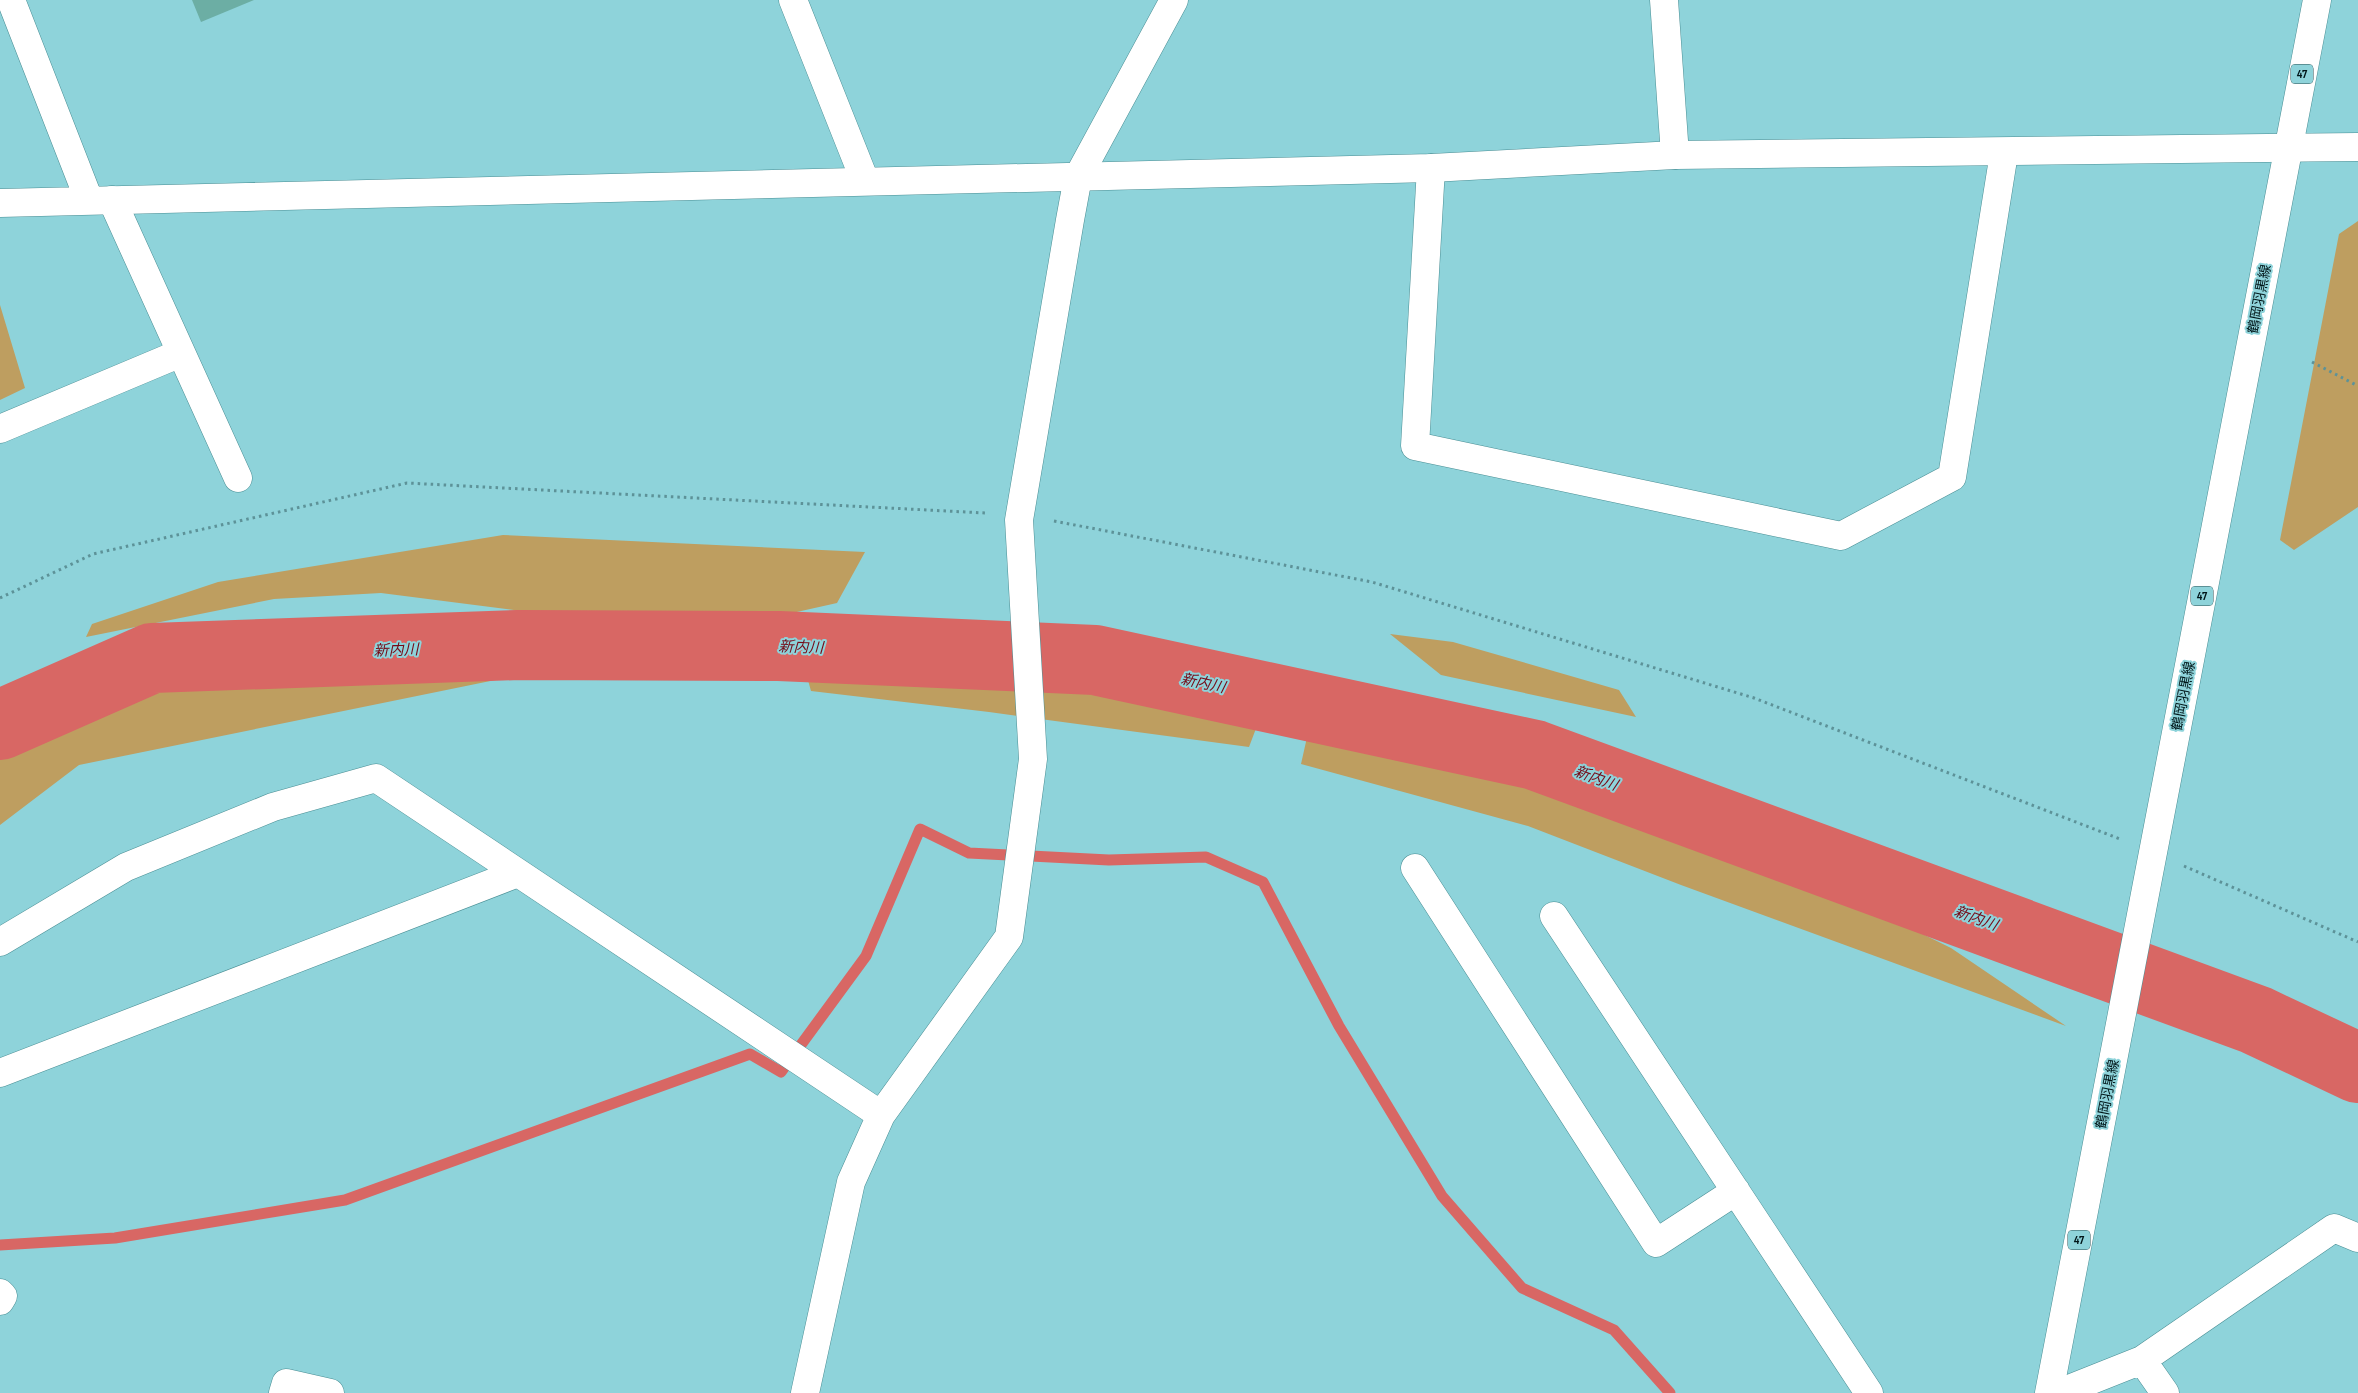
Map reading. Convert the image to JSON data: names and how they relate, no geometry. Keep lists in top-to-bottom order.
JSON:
{
  "streets": {
    "street": ["47", "鶴岡羽黒線"]
  },
  "water": ["新内川"]
}
